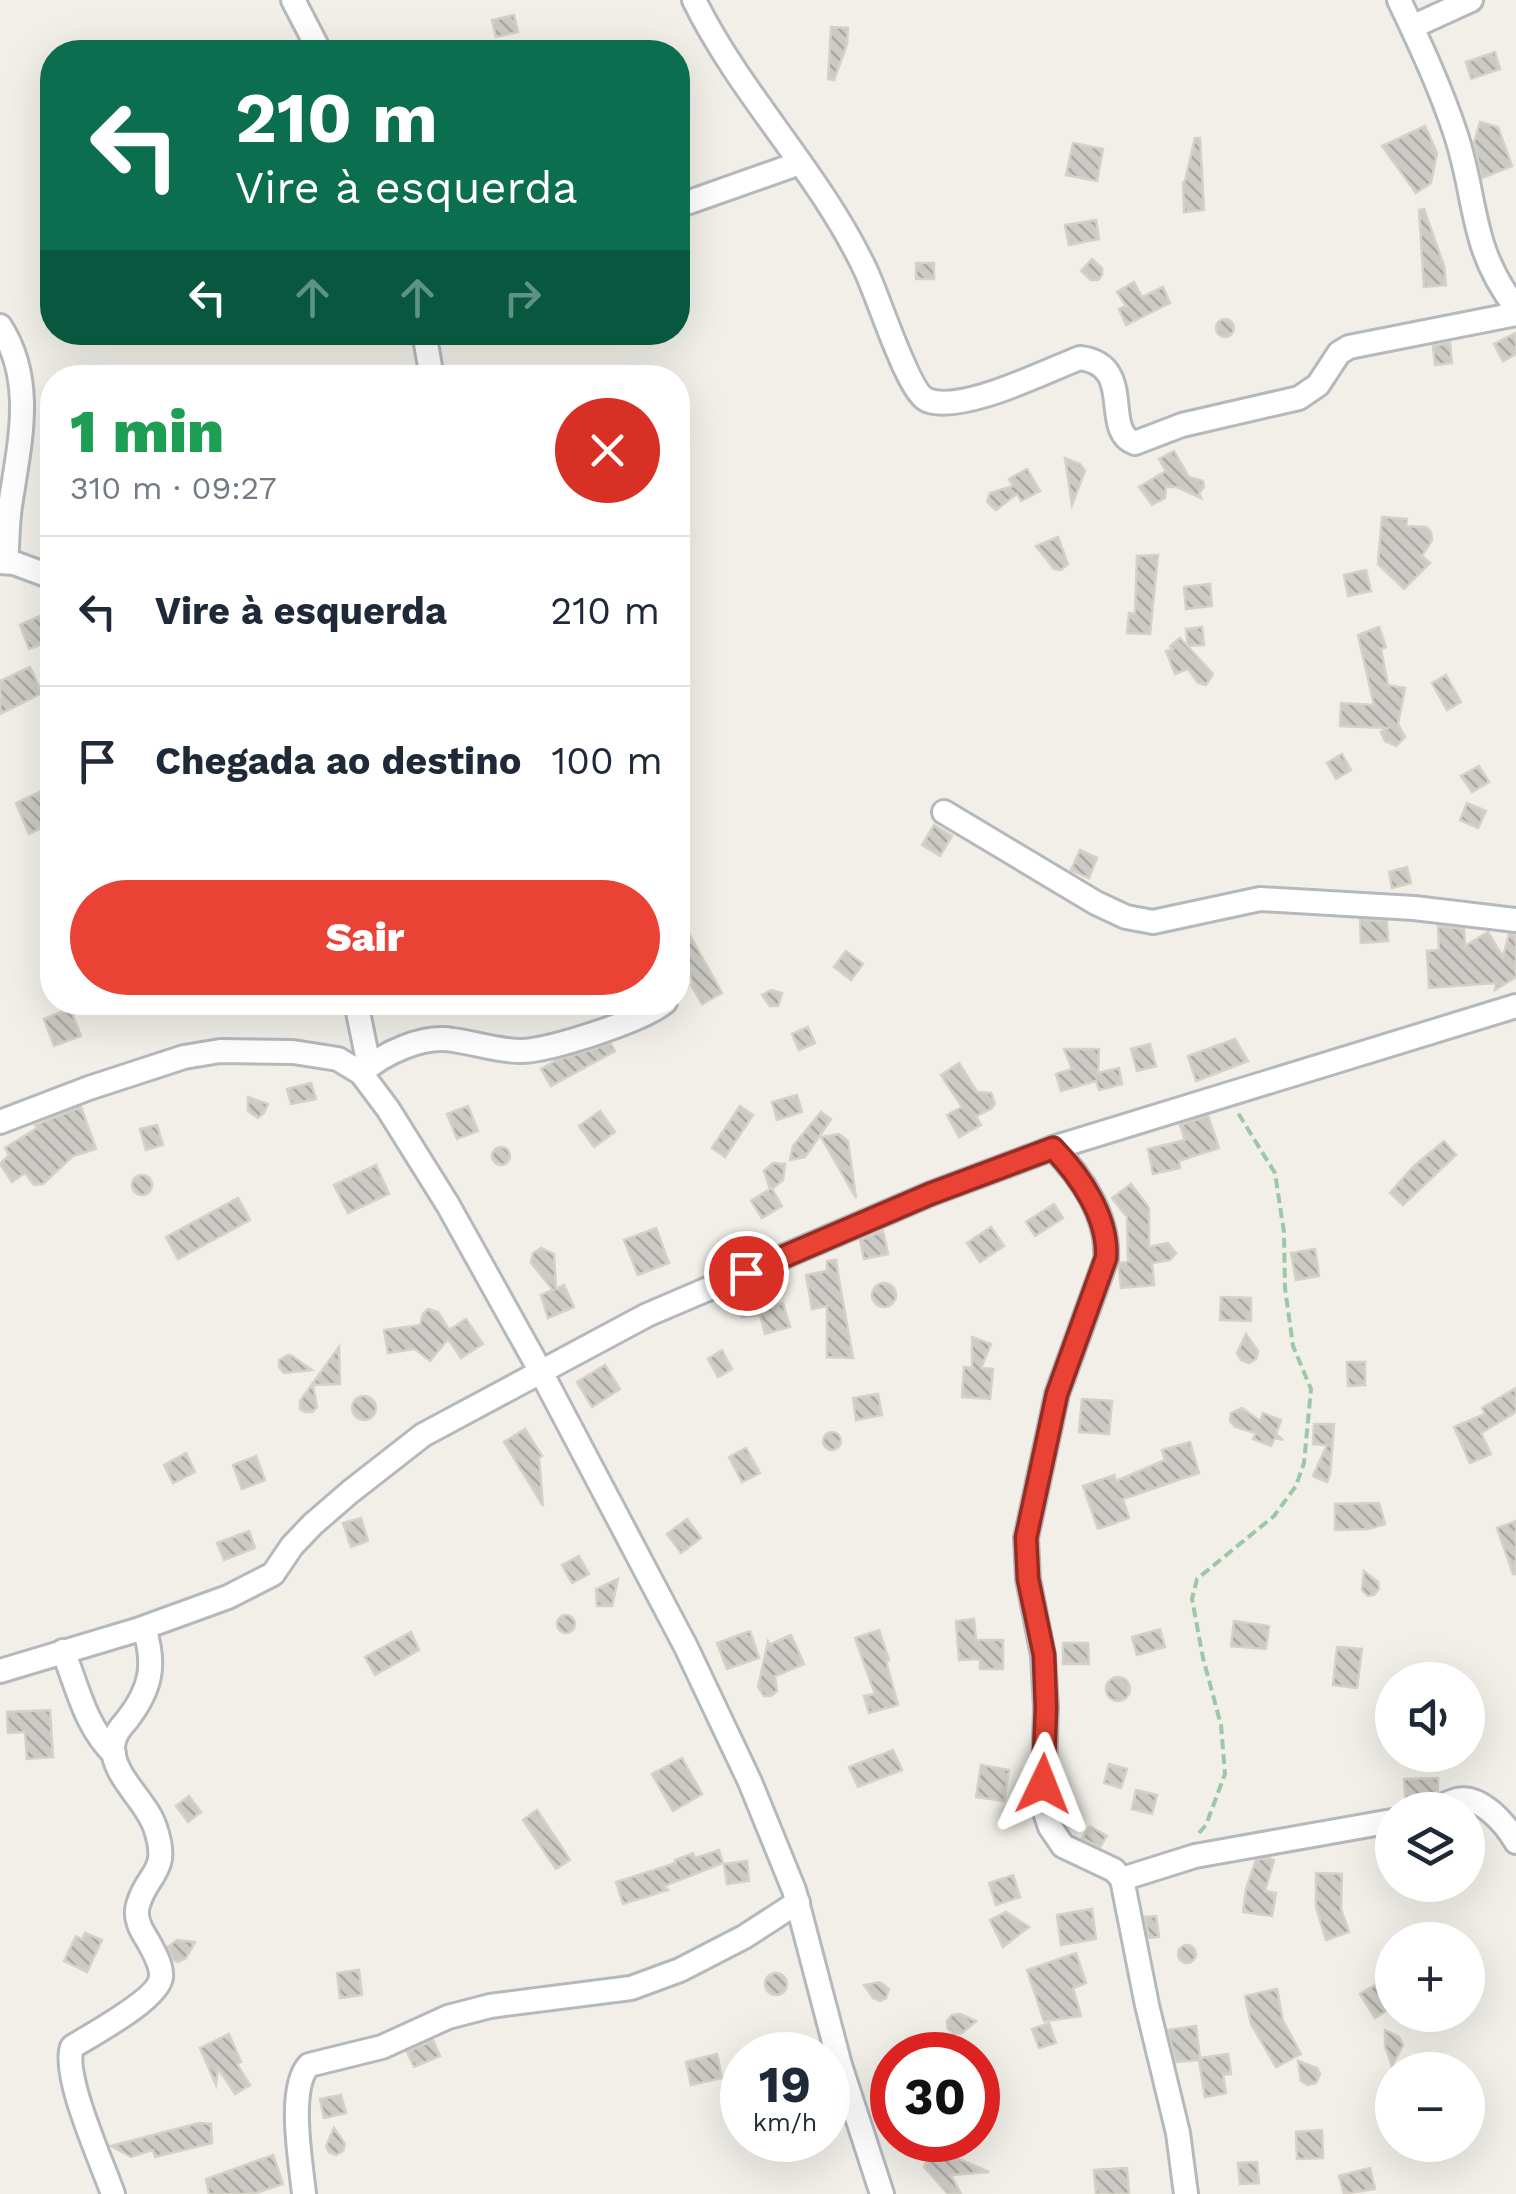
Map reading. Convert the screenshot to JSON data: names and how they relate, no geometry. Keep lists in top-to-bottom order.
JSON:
{
  "page": {
    "turn": ["210 m", "Vire à esquerda"],
    "heading": ["1 min", "310 m · 09:27"],
    "list": [
      {
        "name": "Vire à esquerda",
        "value": "210 m"
      },
      {
        "name": "Chegada ao destino",
        "value": "100 m"
      }
    ],
    "buttons": "Sair",
    "map_buttons": ["+", "−"],
    "speed": "19 km/h",
    "limit": "30"
  }
}
